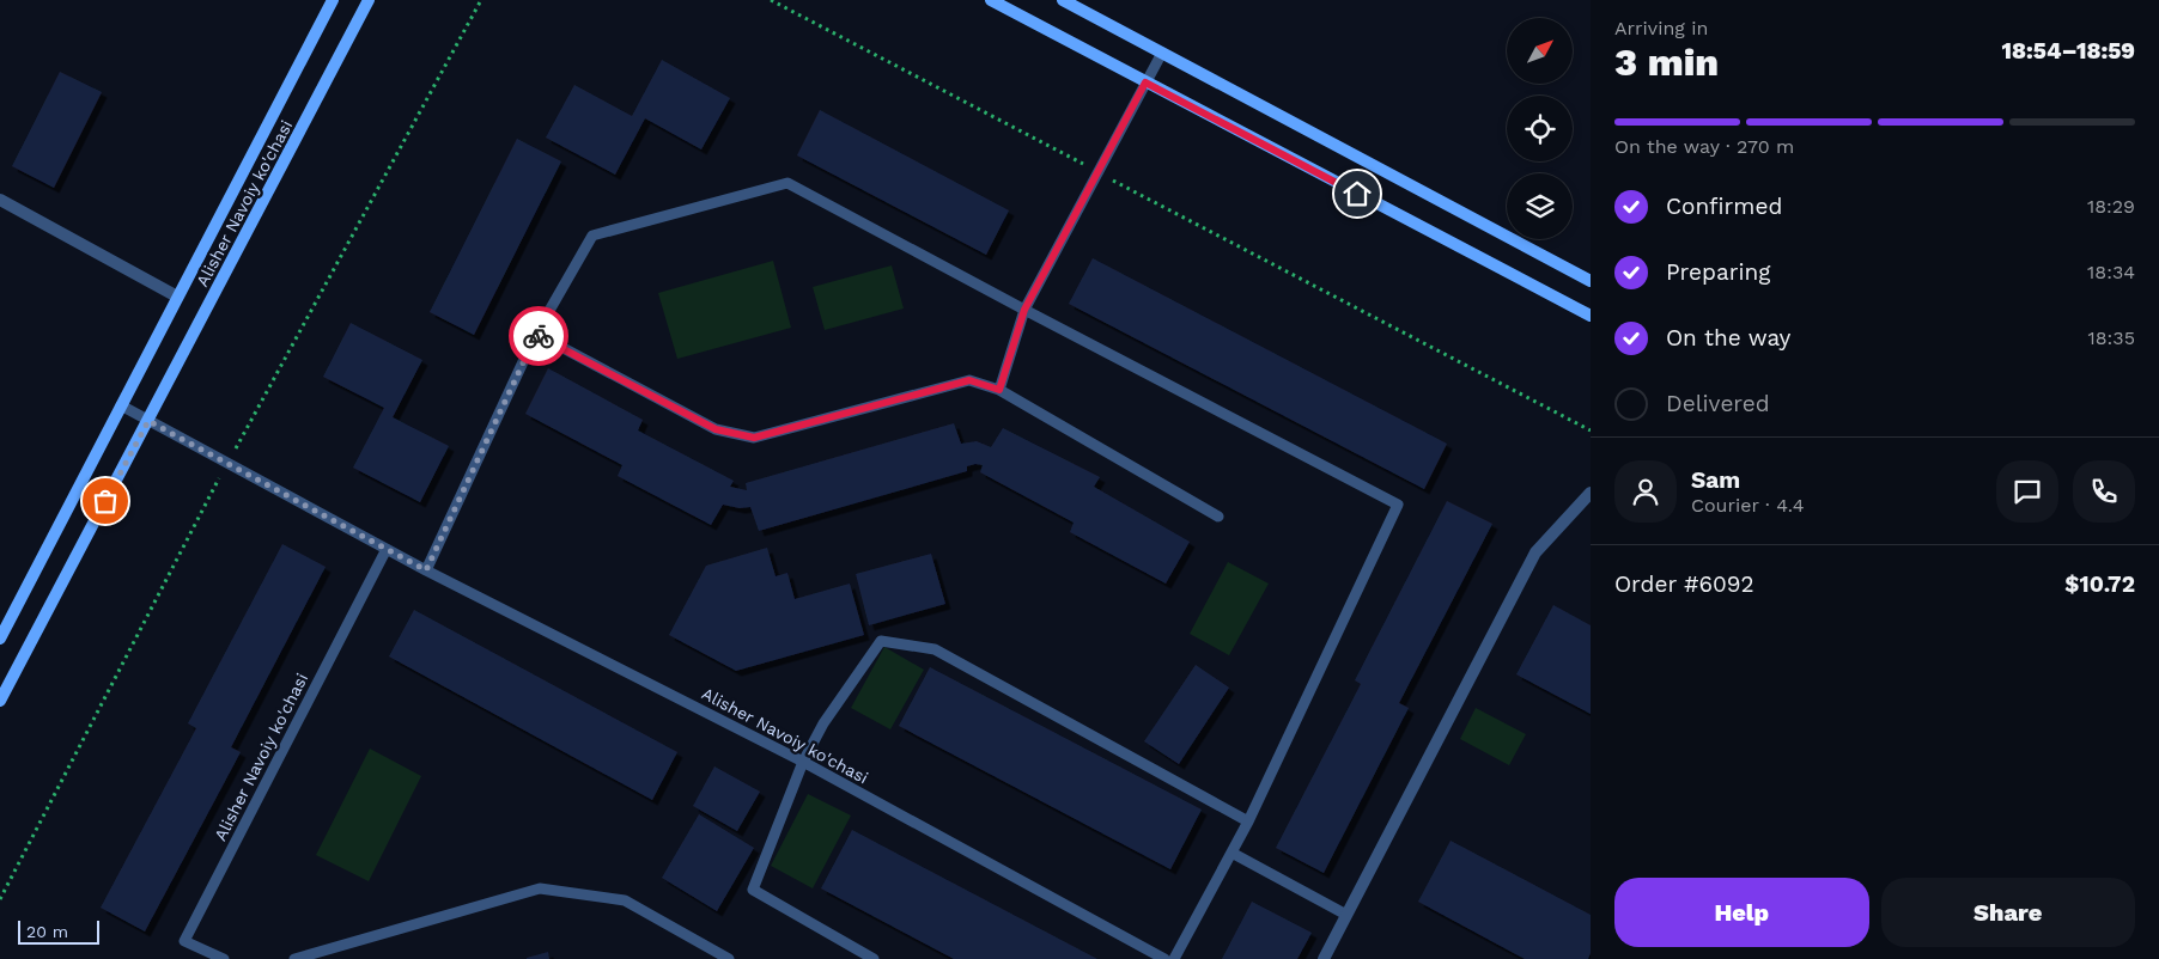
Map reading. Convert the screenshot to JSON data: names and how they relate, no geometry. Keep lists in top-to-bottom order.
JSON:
{
  "streets": {
    "main road": ["Alisher Navoiy ko'chasi"]
  },
  "scale_bar": "20 m",
  "north": "top right",
  "page": {
    "heading": ["3 min", "Arriving in", "18:54–18:59"],
    "panel": [
      "Sam",
      "Courier · 4.4",
      "Order #6092",
      "$10.72"
    ],
    "bar": "On the way · 270 m",
    "list": [
      ["Confirmed", "18:29"],
      ["Preparing", "18:34"],
      ["On the way", "18:35"],
      "Delivered"
    ],
    "buttons": ["Help", "Share"],
    "scale": "20 m"
  }
}
